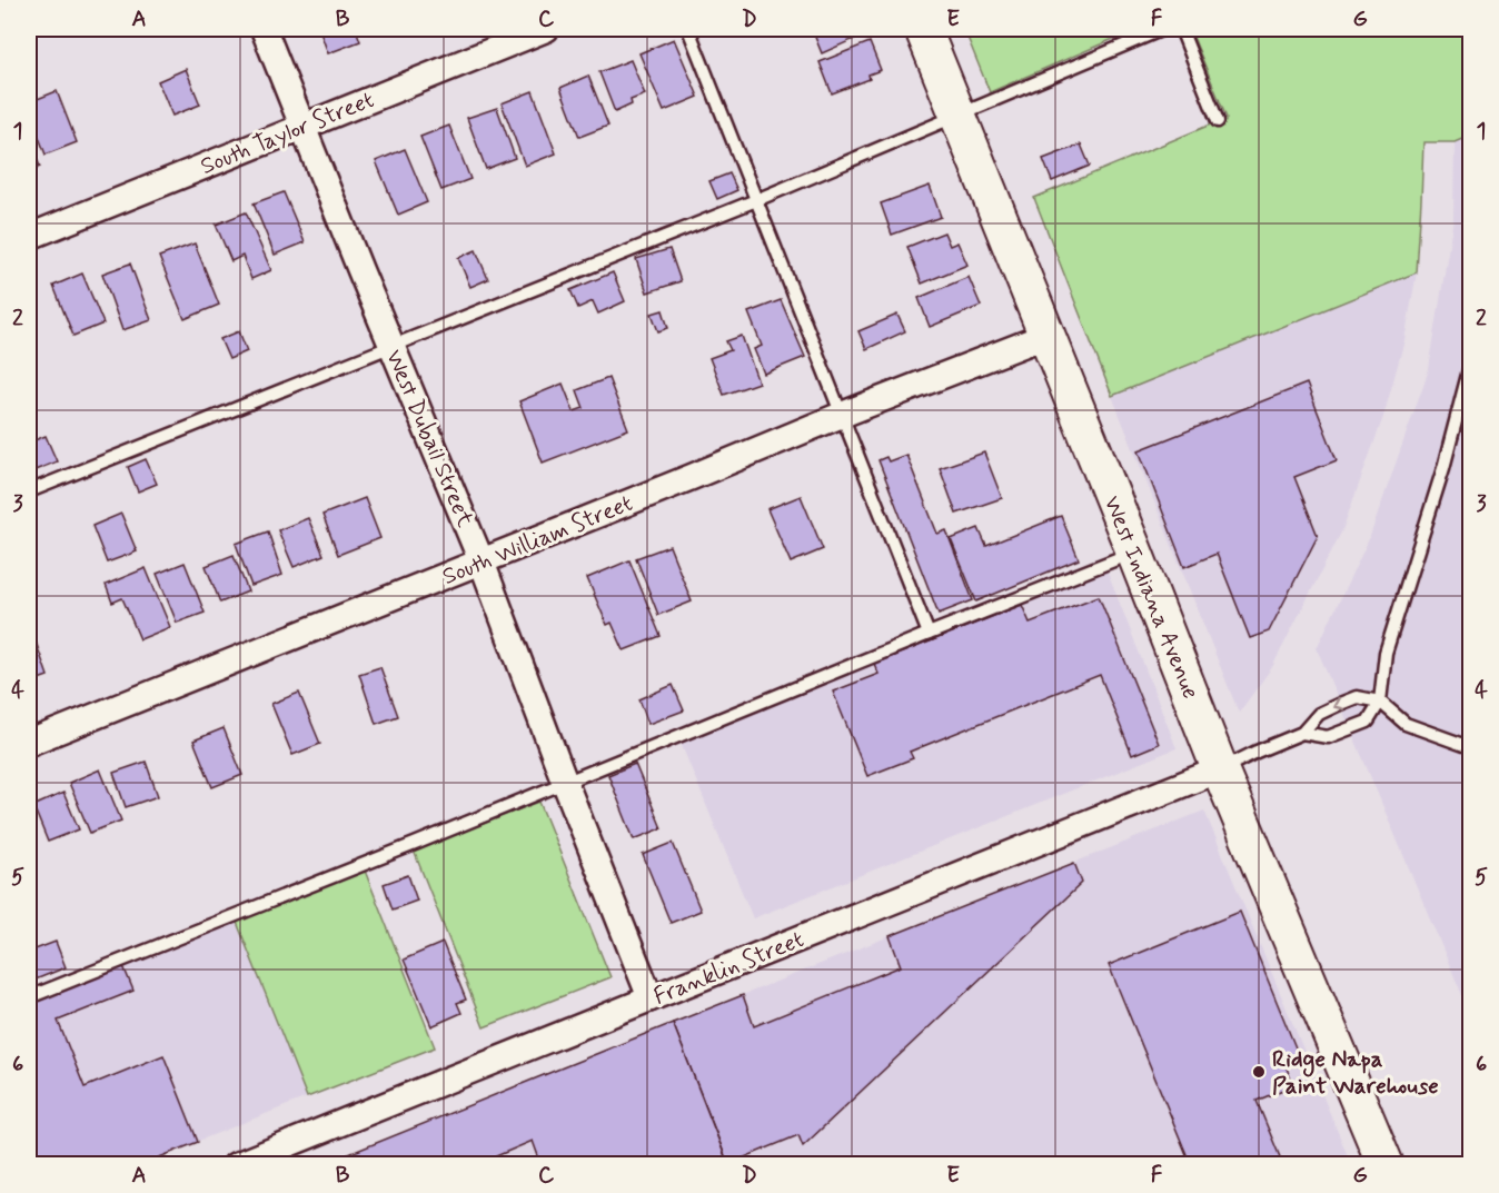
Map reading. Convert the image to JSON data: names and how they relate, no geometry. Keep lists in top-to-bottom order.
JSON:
{
  "streets": {
    "street": [
      "South Taylor Street",
      "West Dubail Street",
      "South William Street",
      "West Indiana Avenue",
      "Franklin Street"
    ]
  },
  "crossings": [
    ["South Taylor Street", "West Dubail Street"],
    ["West Dubail Street", "South William Street"],
    ["West Dubail Street", "Franklin Street"],
    ["South William Street", "West Indiana Avenue"],
    ["West Indiana Avenue", "Franklin Street"]
  ],
  "places": ["Ridge Napa Paint Warehouse"],
  "grid": {
    "columns": [
      "A",
      "B",
      "C",
      "D",
      "E",
      "F",
      "G"
    ],
    "rows": [
      "1",
      "2",
      "3",
      "4",
      "5",
      "6"
    ]
  }
}
